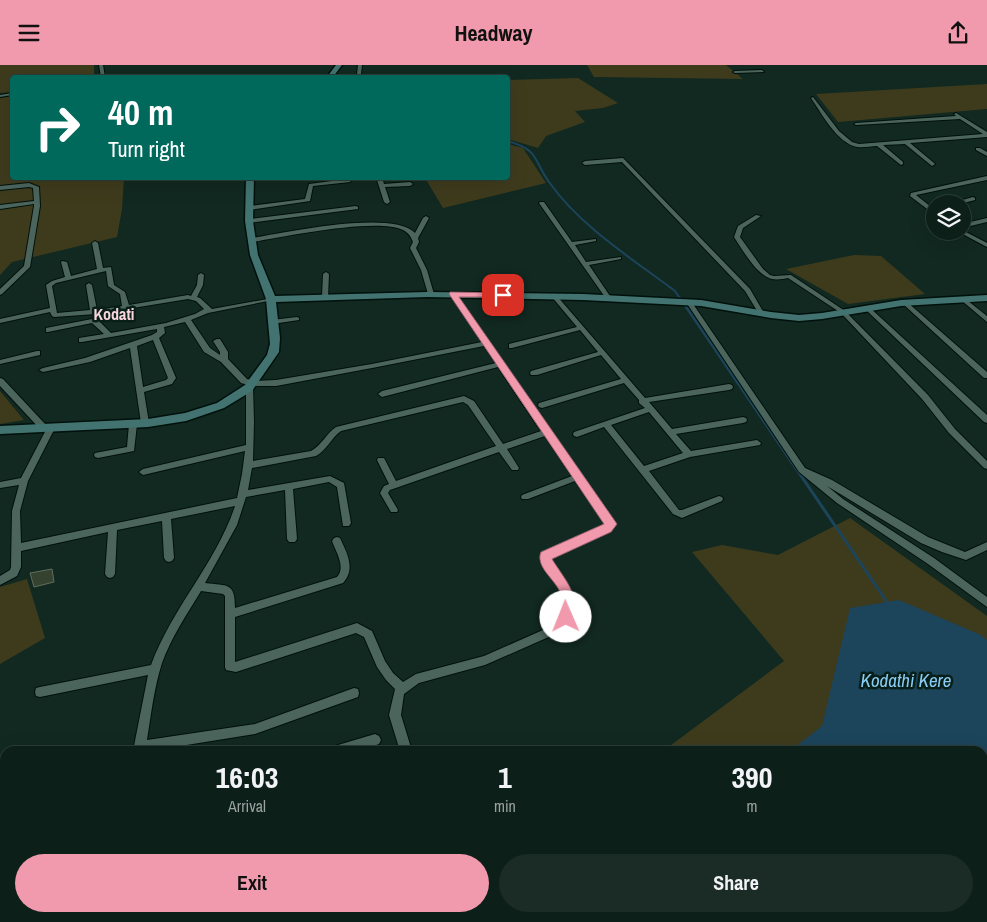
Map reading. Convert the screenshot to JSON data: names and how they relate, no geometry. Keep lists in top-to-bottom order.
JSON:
{
  "districts": ["Kodati"],
  "water": ["Kodathi Kere"],
  "page": {
    "header": "Headway",
    "turn": ["40 m", "Turn right"],
    "eta": [
      "16:03",
      "Arrival",
      "1",
      "min",
      "390",
      "m"
    ],
    "buttons": ["Exit", "Share"]
  }
}
